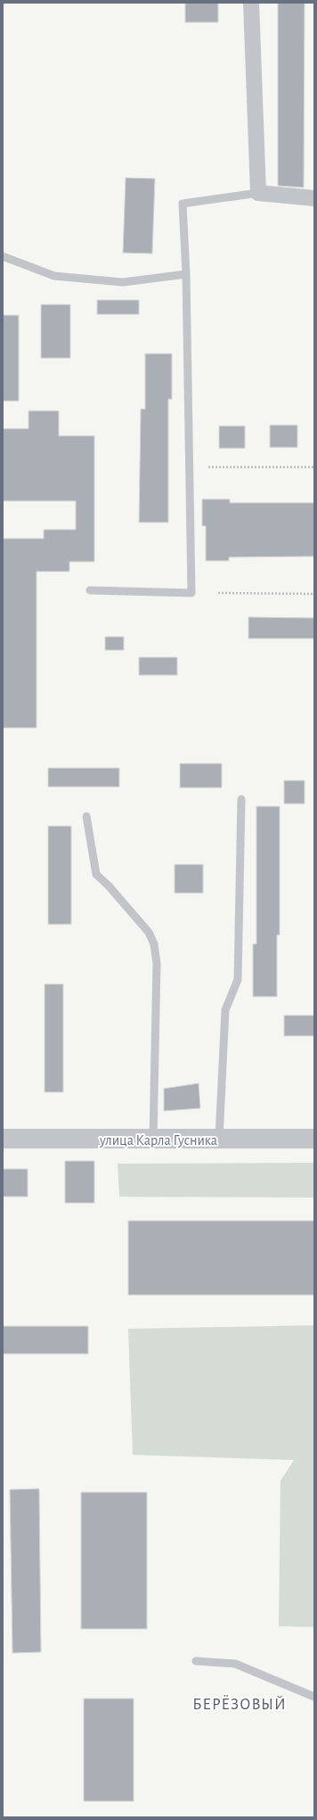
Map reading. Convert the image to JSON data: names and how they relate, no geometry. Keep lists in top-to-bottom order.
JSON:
{
  "streets": {
    "street": ["улица Карла Гусника"]
  },
  "districts": ["БЕРЁЗОВЫЙ"]
}
